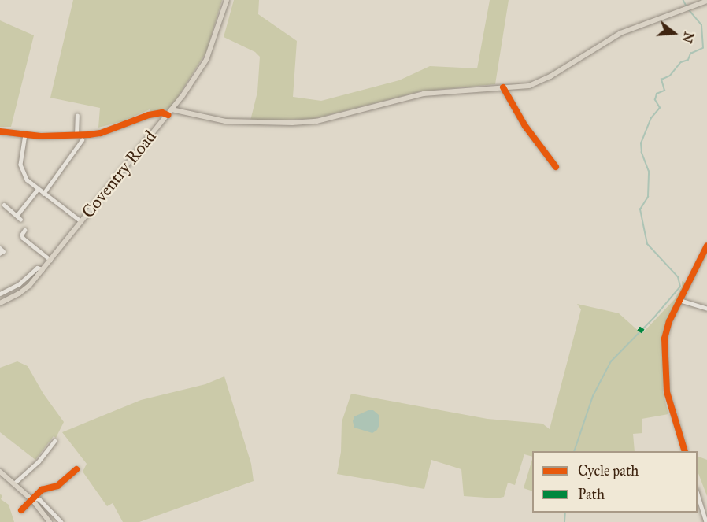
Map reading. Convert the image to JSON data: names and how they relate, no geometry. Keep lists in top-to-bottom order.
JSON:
{
  "streets": {
    "main road": ["Coventry Road"]
  },
  "legend": ["Cycle path", "Path"],
  "north": "right"
}
